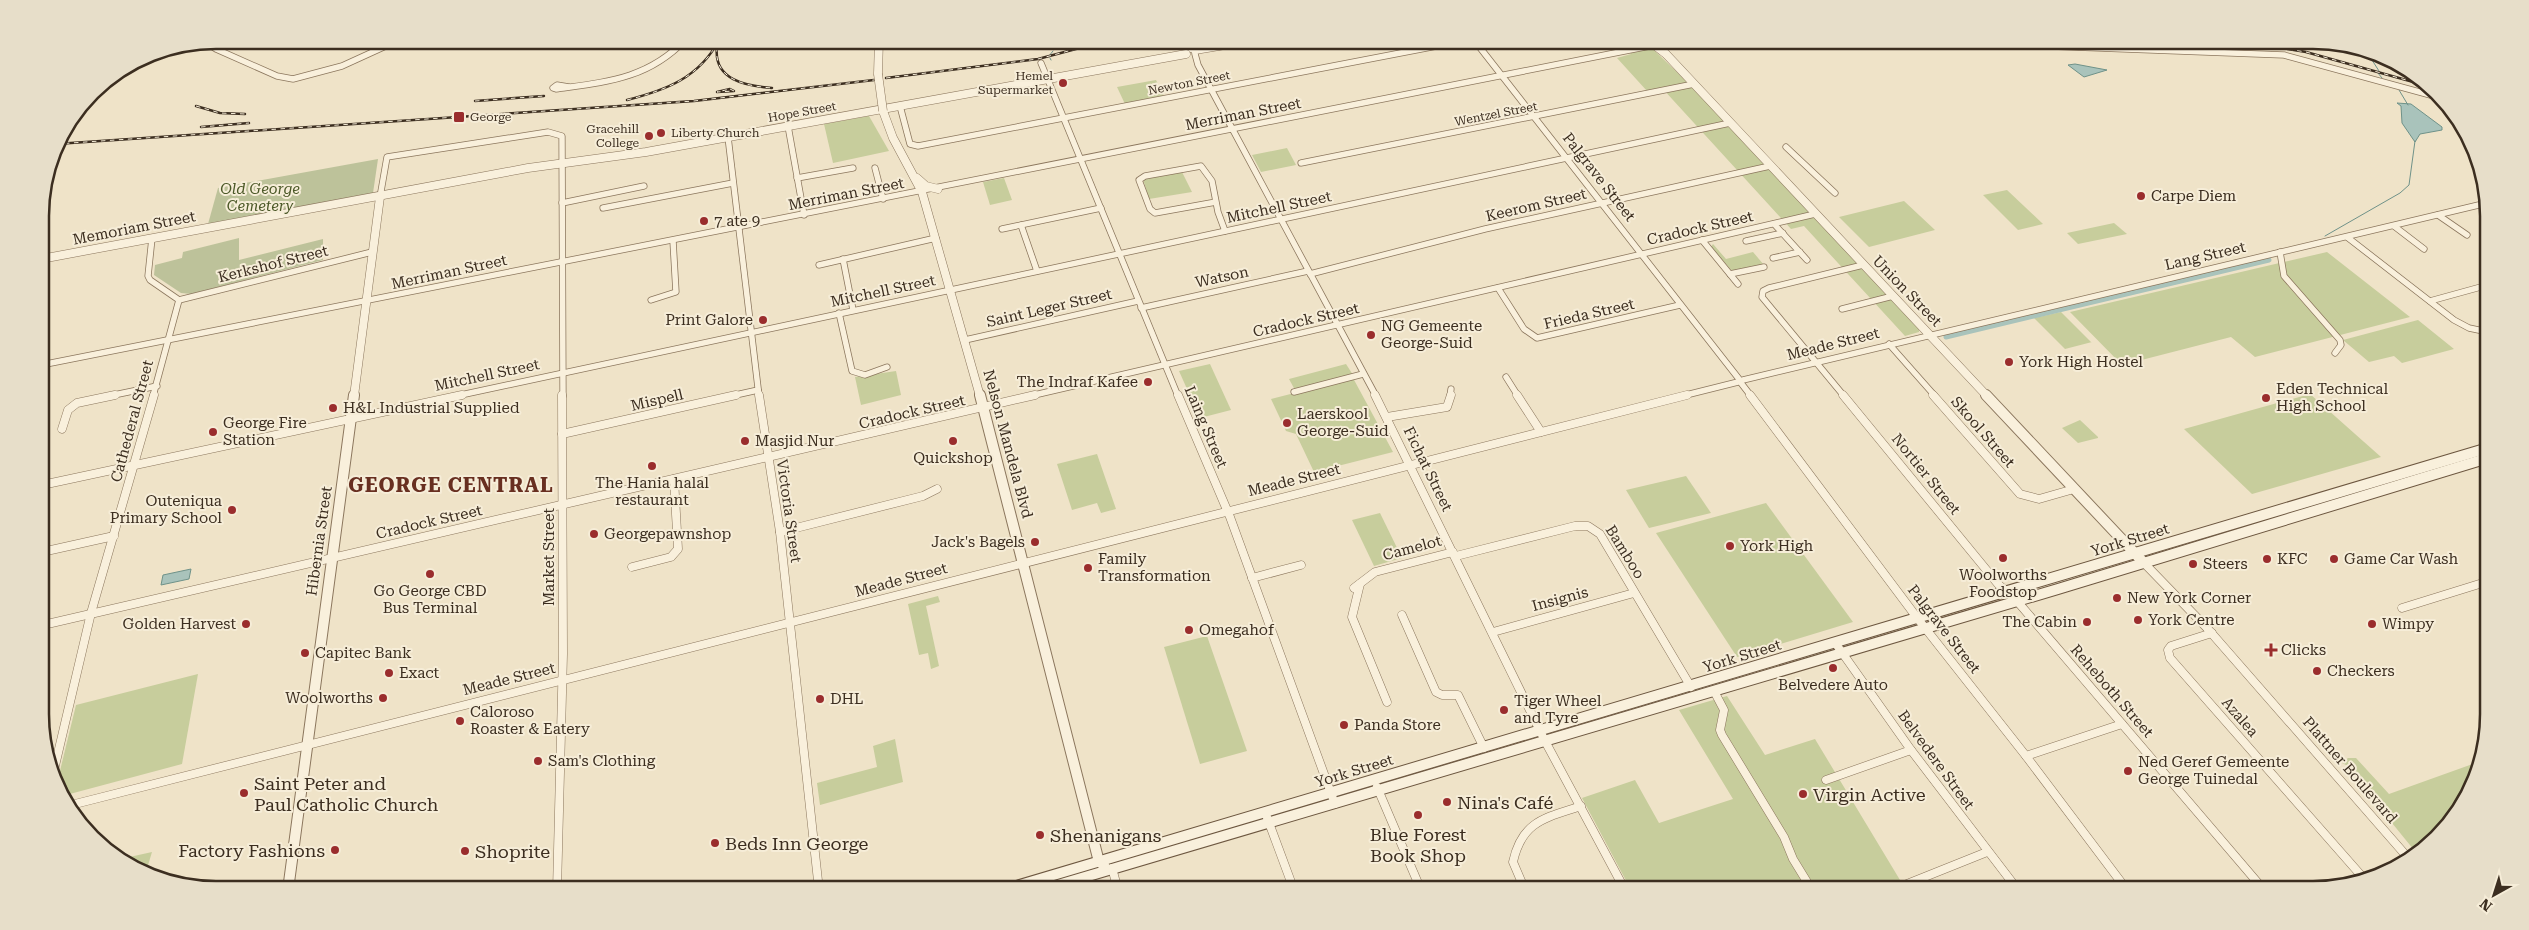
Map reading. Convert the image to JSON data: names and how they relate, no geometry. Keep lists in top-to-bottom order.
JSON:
{
  "streets": {
    "street": [
      "Newton Street",
      "Hope Street",
      "Merriman Street",
      "Wentzel Street",
      "Palgrave Street",
      "Keerom Street",
      "Mitchell Street",
      "Memoriam Street",
      "Cradock Street",
      "Lang Street",
      "Kerkshof Street",
      "Watson",
      "Union Street",
      "Saint Leger Street",
      "Frieda Street",
      "Meade Street",
      "Mispell",
      "Cathederal Street",
      "Laing Street",
      "Skool Street",
      "Nelson Mandela Blvd",
      "Fichat Street",
      "Nortier Street",
      "Victoria Street",
      "York Street",
      "Hibernia Street",
      "Camelot",
      "Bamboo",
      "Market Street",
      "Insignis",
      "Reheboth Street",
      "Azalea",
      "Belvedere Street",
      "Plattner Boulevard"
    ]
  },
  "crossings": [
    ["Newton Street", "Hope Street"],
    ["Newton Street", "Laing Street"],
    ["Newton Street", "Fichat Street"],
    ["Hope Street", "Memoriam Street"],
    ["Hope Street", "Laing Street"],
    ["Hope Street", "Fichat Street"],
    ["Hope Street", "Victoria Street"],
    ["Hope Street", "Hibernia Street"],
    ["Hope Street", "Market Street"],
    ["Merriman Street", "Palgrave Street"],
    ["Merriman Street", "Cathederal Street"],
    ["Merriman Street", "Laing Street"],
    ["Merriman Street", "Nelson Mandela Blvd"],
    ["Merriman Street", "Fichat Street"],
    ["Merriman Street", "Victoria Street"],
    ["Merriman Street", "Hibernia Street"],
    ["Merriman Street", "Market Street"],
    ["Wentzel Street", "Palgrave Street"],
    ["Wentzel Street", "Union Street"],
    ["Palgrave Street", "Keerom Street"],
    ["Palgrave Street", "Mitchell Street"],
    ["Palgrave Street", "Cradock Street"],
    ["Palgrave Street", "Frieda Street"],
    ["Palgrave Street", "Meade Street"],
    ["Palgrave Street", "York Street"],
    ["Keerom Street", "Watson"],
    ["Keerom Street", "Union Street"],
    ["Keerom Street", "Fichat Street"],
    ["Mitchell Street", "Union Street"],
    ["Mitchell Street", "Cathederal Street"],
    ["Mitchell Street", "Laing Street"],
    ["Mitchell Street", "Nelson Mandela Blvd"],
    ["Mitchell Street", "Fichat Street"],
    ["Mitchell Street", "Victoria Street"],
    ["Mitchell Street", "Hibernia Street"],
    ["Mitchell Street", "Market Street"],
    ["Memoriam Street", "Hibernia Street"],
    ["Memoriam Street", "Market Street"],
    ["Cradock Street", "Union Street"],
    ["Cradock Street", "Frieda Street"],
    ["Cradock Street", "Cathederal Street"],
    ["Cradock Street", "Laing Street"],
    ["Cradock Street", "Nelson Mandela Blvd"],
    ["Cradock Street", "Fichat Street"],
    ["Cradock Street", "Victoria Street"],
    ["Cradock Street", "Hibernia Street"],
    ["Cradock Street", "Market Street"],
    ["Lang Street", "Union Street"],
    ["Lang Street", "Meade Street"],
    ["Kerkshof Street", "Cathederal Street"],
    ["Kerkshof Street", "Hibernia Street"],
    ["Watson", "Laing Street"],
    ["Watson", "Fichat Street"],
    ["Union Street", "Meade Street"],
    ["Union Street", "Skool Street"],
    ["Union Street", "Nortier Street"],
    ["Union Street", "York Street"],
    ["Union Street", "Plattner Boulevard"],
    ["Saint Leger Street", "Laing Street"],
    ["Saint Leger Street", "Nelson Mandela Blvd"],
    ["Meade Street", "Laing Street"],
    ["Meade Street", "Skool Street"],
    ["Meade Street", "Nelson Mandela Blvd"],
    ["Meade Street", "Fichat Street"],
    ["Meade Street", "Nortier Street"],
    ["Meade Street", "Victoria Street"],
    ["Meade Street", "Hibernia Street"],
    ["Meade Street", "Market Street"],
    ["Mispell", "Victoria Street"],
    ["Mispell", "Market Street"],
    ["Laing Street", "York Street"],
    ["Nelson Mandela Blvd", "York Street"],
    ["Fichat Street", "York Street"],
    ["Fichat Street", "Camelot"],
    ["Fichat Street", "Bamboo"],
    ["Fichat Street", "Insignis"],
    ["Nortier Street", "York Street"],
    ["Nortier Street", "Reheboth Street"],
    ["York Street", "Bamboo"],
    ["York Street", "Reheboth Street"],
    ["York Street", "Belvedere Street"],
    ["York Street", "Plattner Boulevard"],
    ["Hibernia Street", "Market Street"],
    ["Camelot", "Bamboo"],
    ["Bamboo", "Insignis"],
    ["Azalea", "Plattner Boulevard"]
  ],
  "districts": ["GEORGE CENTRAL"],
  "parks": ["Old George Cemetery"],
  "places": {
    "other": [
      "Hemel Supermarket",
      "Liberty Church",
      "Gracehill College",
      "Carpe Diem",
      "7 ate 9",
      "Print Galore",
      "NG Gemeente George-Suid",
      "York High Hostel",
      "The Indraf Kafee",
      "Eden Technical High School",
      "H&L Industrial Supplied",
      "Laerskool George-Suid",
      "George Fire Station",
      "Masjid Nur",
      "Quickshop",
      "The Hania halal restaurant",
      "Outeniqua Primary School",
      "Georgepawnshop",
      "Jack's Bagels",
      "York High",
      "Woolworths Foodstop",
      "KFC",
      "Game Car Wash",
      "Steers",
      "Family Transformation",
      "Go George CBD Bus Terminal",
      "New York Corner",
      "York Centre",
      "The Cabin",
      "Golden Harvest",
      "Wimpy",
      "Omegahof",
      "Capitec Bank",
      "Belvedere Auto",
      "Checkers",
      "Exact",
      "Woolworths",
      "DHL",
      "Tiger Wheel and Tyre",
      "Caloroso Roaster & Eatery",
      "Panda Store",
      "Sam's Clothing",
      "Ned Geref Gemeente George Tuinedal",
      "Saint Peter and Paul Catholic Church",
      "Virgin Active",
      "Nina's Café",
      "Blue Forest Book Shop",
      "Shenanigans",
      "Beds Inn George",
      "Factory Fashions",
      "Shoprite"
    ],
    "transit": ["George"],
    "health": ["Clicks"]
  },
  "north": "bottom left"
}
